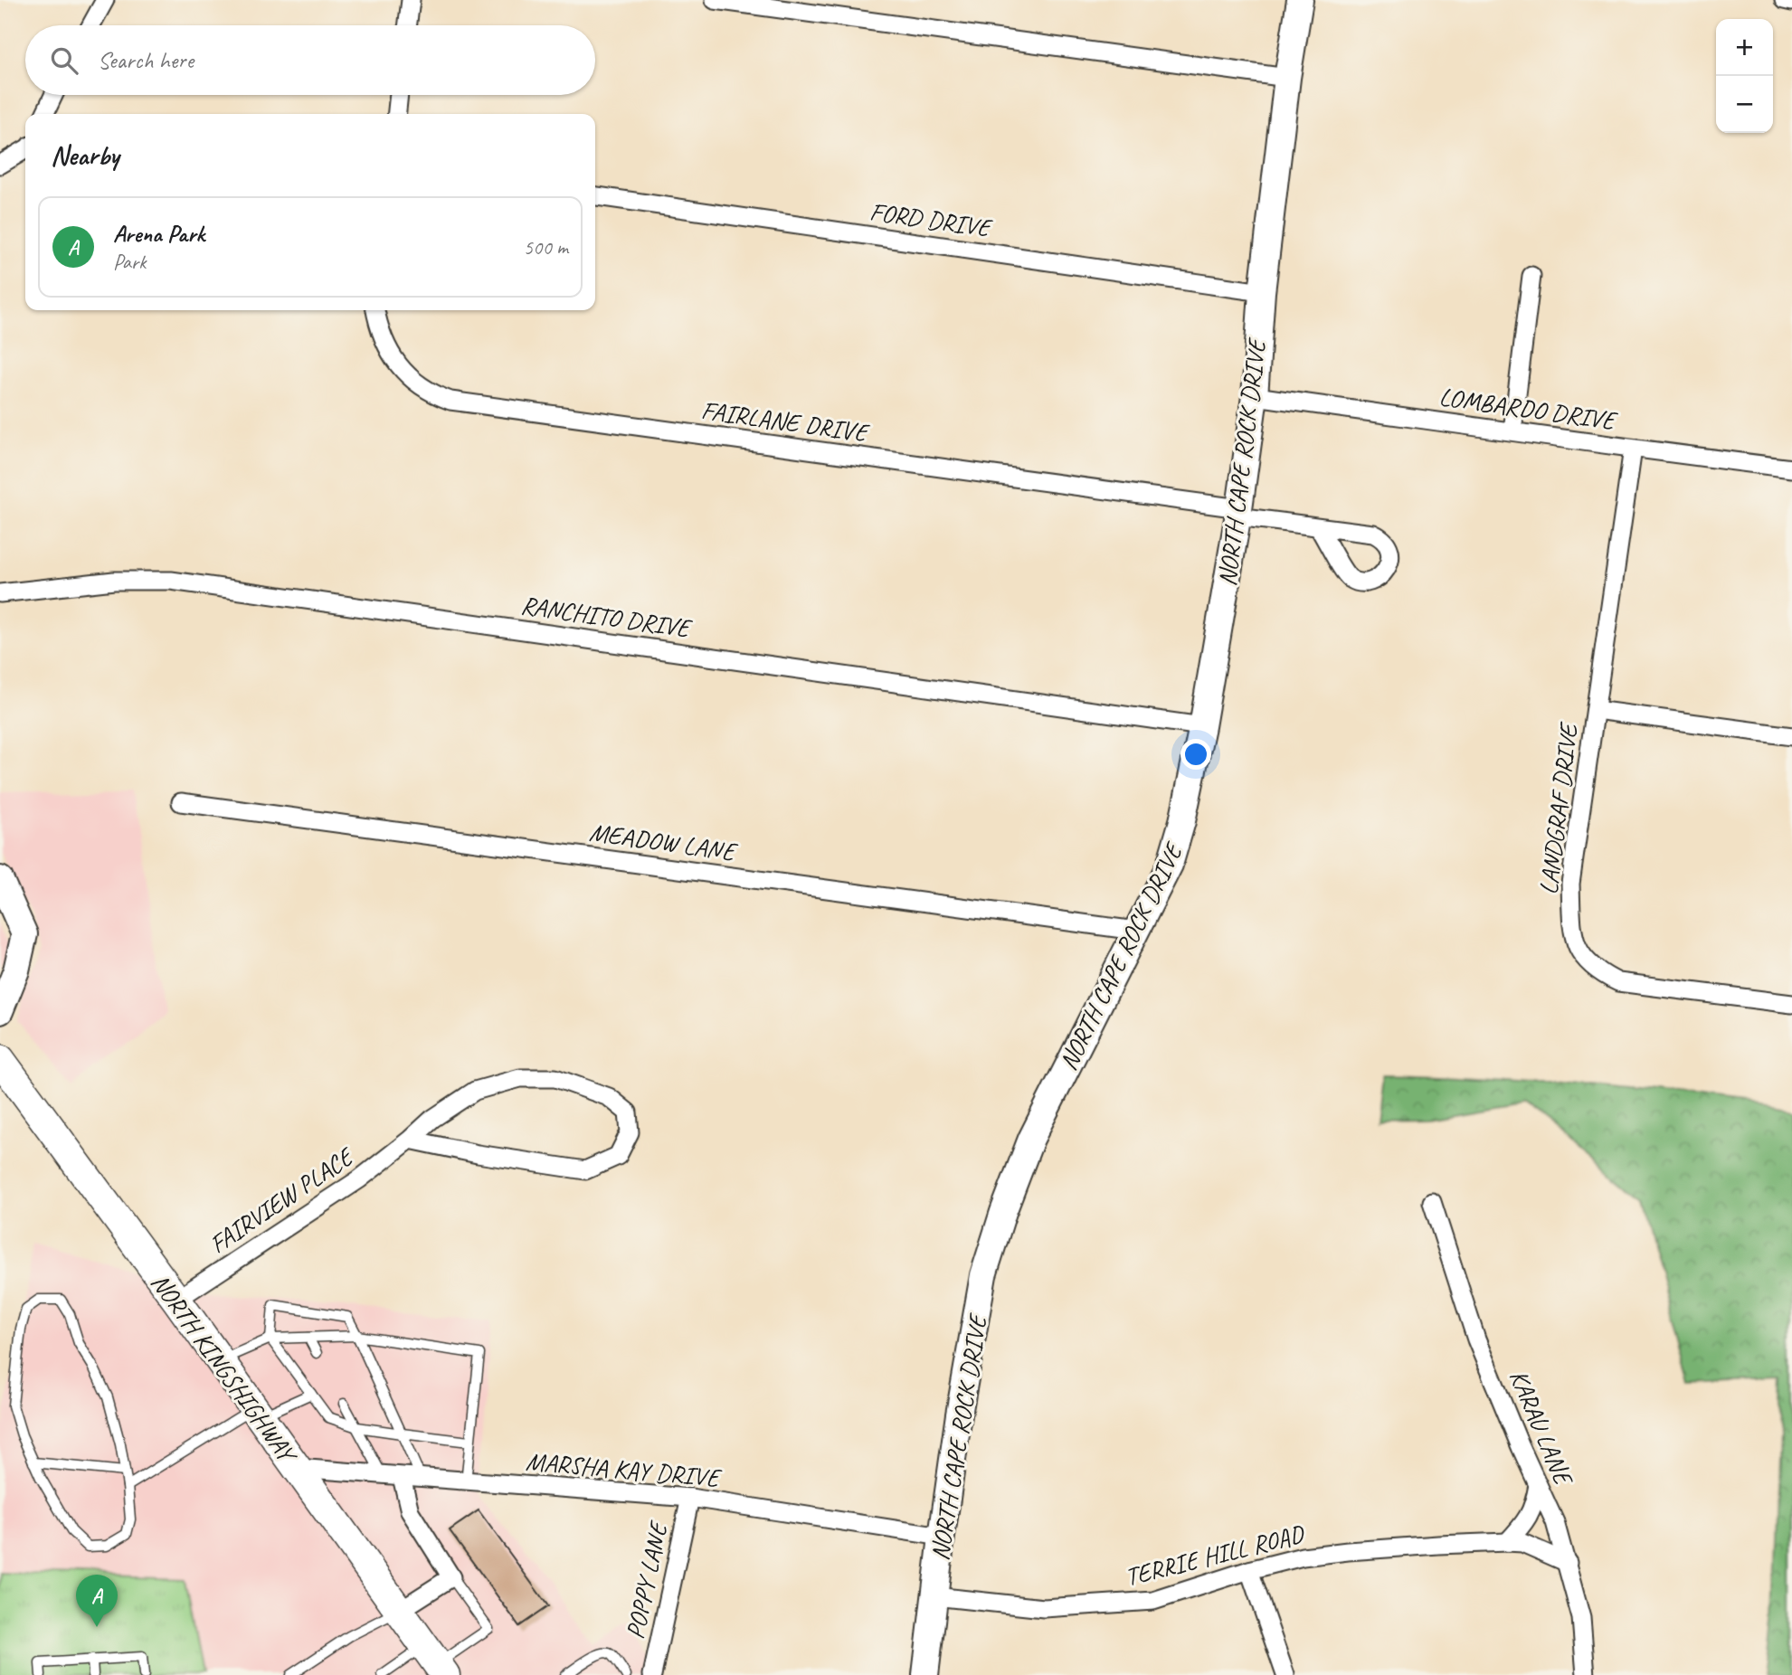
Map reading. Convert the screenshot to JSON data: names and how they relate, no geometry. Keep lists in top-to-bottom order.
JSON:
{
  "streets": {
    "main road": ["NORTH KINGSHIGHWAY"],
    "street": [
      "FORD DRIVE",
      "LOMBARDO DRIVE",
      "FAIRLANE DRIVE",
      "NORTH CAPE ROCK DRIVE",
      "RANCHITO DRIVE",
      "LANDGRAF DRIVE",
      "MEADOW LANE",
      "FAIRVIEW PLACE",
      "KARAU LANE",
      "MARSHA KAY DRIVE",
      "TERRIE HILL ROAD",
      "POPPY LANE"
    ]
  },
  "crossings": [
    ["FORD DRIVE", "NORTH CAPE ROCK DRIVE"],
    ["LOMBARDO DRIVE", "NORTH CAPE ROCK DRIVE"],
    ["LOMBARDO DRIVE", "LANDGRAF DRIVE"],
    ["FAIRLANE DRIVE", "NORTH CAPE ROCK DRIVE"],
    ["NORTH CAPE ROCK DRIVE", "RANCHITO DRIVE"],
    ["NORTH CAPE ROCK DRIVE", "MEADOW LANE"],
    ["NORTH CAPE ROCK DRIVE", "MARSHA KAY DRIVE"],
    ["NORTH CAPE ROCK DRIVE", "TERRIE HILL ROAD"],
    ["FAIRVIEW PLACE", "NORTH KINGSHIGHWAY"],
    ["NORTH KINGSHIGHWAY", "MARSHA KAY DRIVE"],
    ["KARAU LANE", "TERRIE HILL ROAD"],
    ["MARSHA KAY DRIVE", "POPPY LANE"]
  ],
  "page": {
    "map_buttons": ["+", "−"],
    "search": "Search here",
    "heading": "Nearby",
    "list": [
      {
        "mark": "A",
        "name": "Arena Park",
        "note": "Park",
        "value": "500 m"
      }
    ],
    "pins": "A"
  }
}
